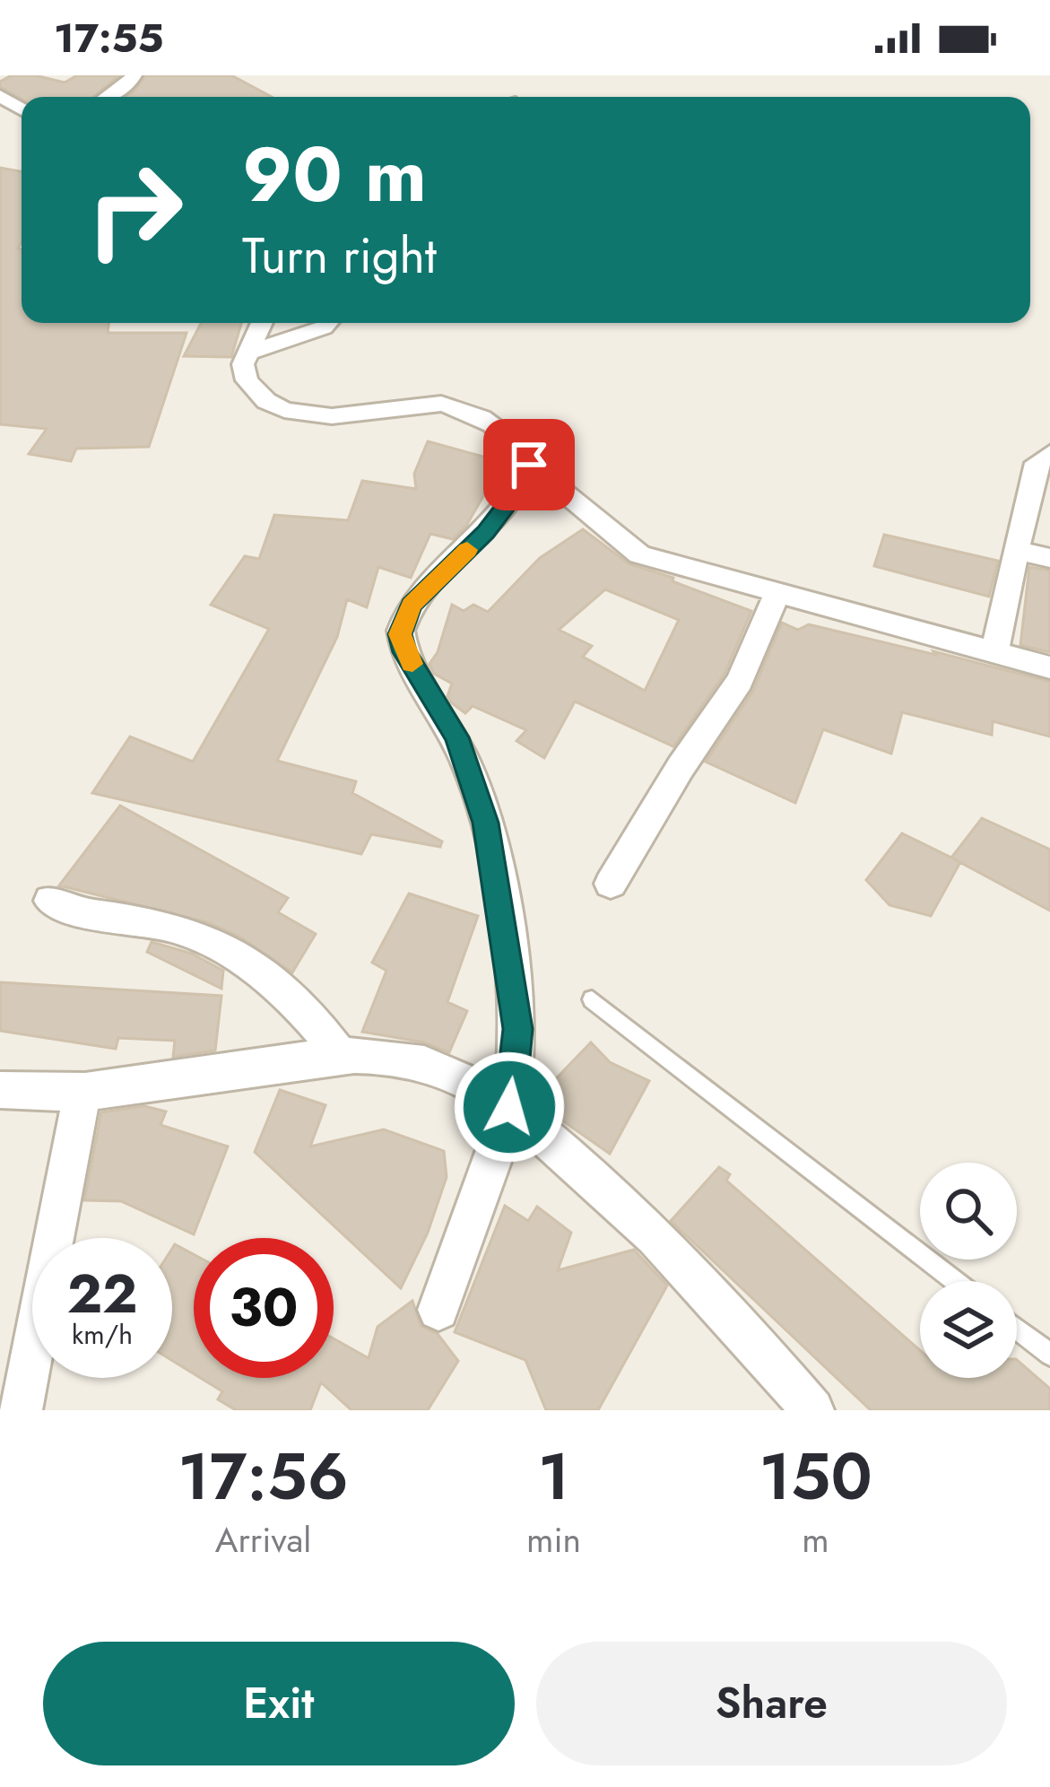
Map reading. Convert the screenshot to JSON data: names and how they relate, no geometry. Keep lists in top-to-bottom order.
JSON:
{
  "page": {
    "status": "17:55",
    "turn": ["90 m", "Turn right"],
    "speed": "22 km/h",
    "limit": "30",
    "eta": [
      "17:56",
      "Arrival",
      "1",
      "min",
      "150",
      "m"
    ],
    "buttons": ["Exit", "Share"]
  }
}
